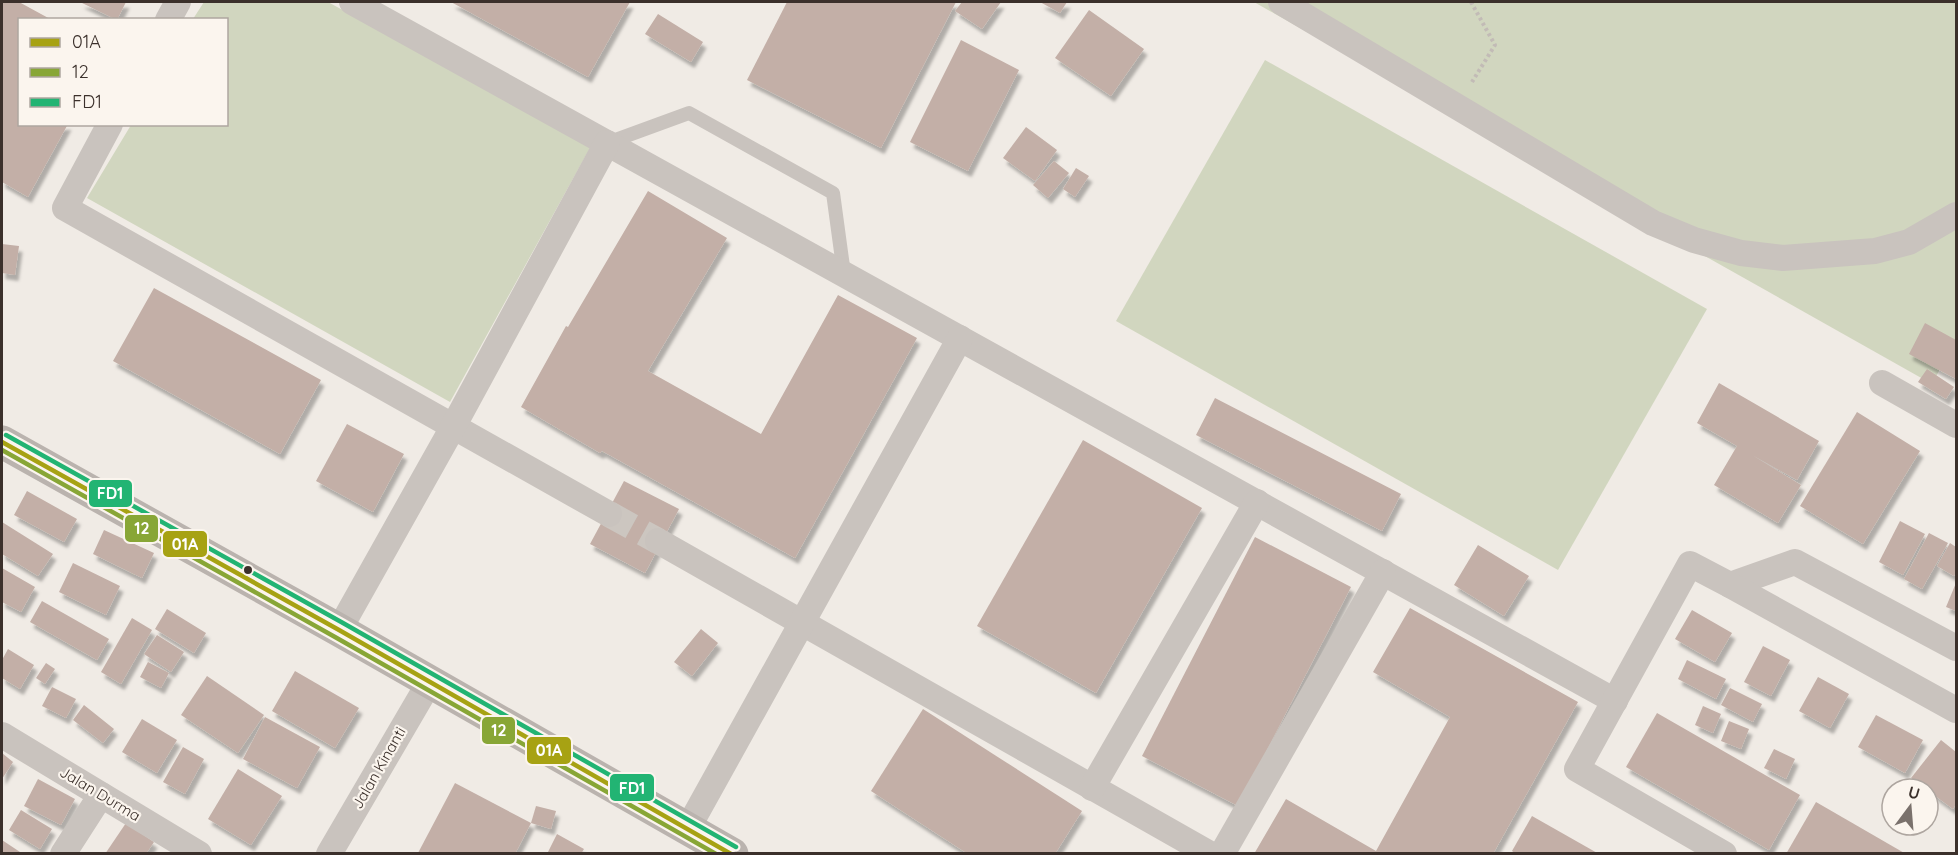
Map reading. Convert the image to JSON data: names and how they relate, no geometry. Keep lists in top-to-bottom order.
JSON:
{
  "streets": {
    "street": ["Jalan Kinanti", "Jalan Durma"]
  },
  "lines": ["transit line FD1", "transit line 01A", "transit line 12"],
  "legend": ["01A", "12", "FD1"],
  "north": "top"
}
